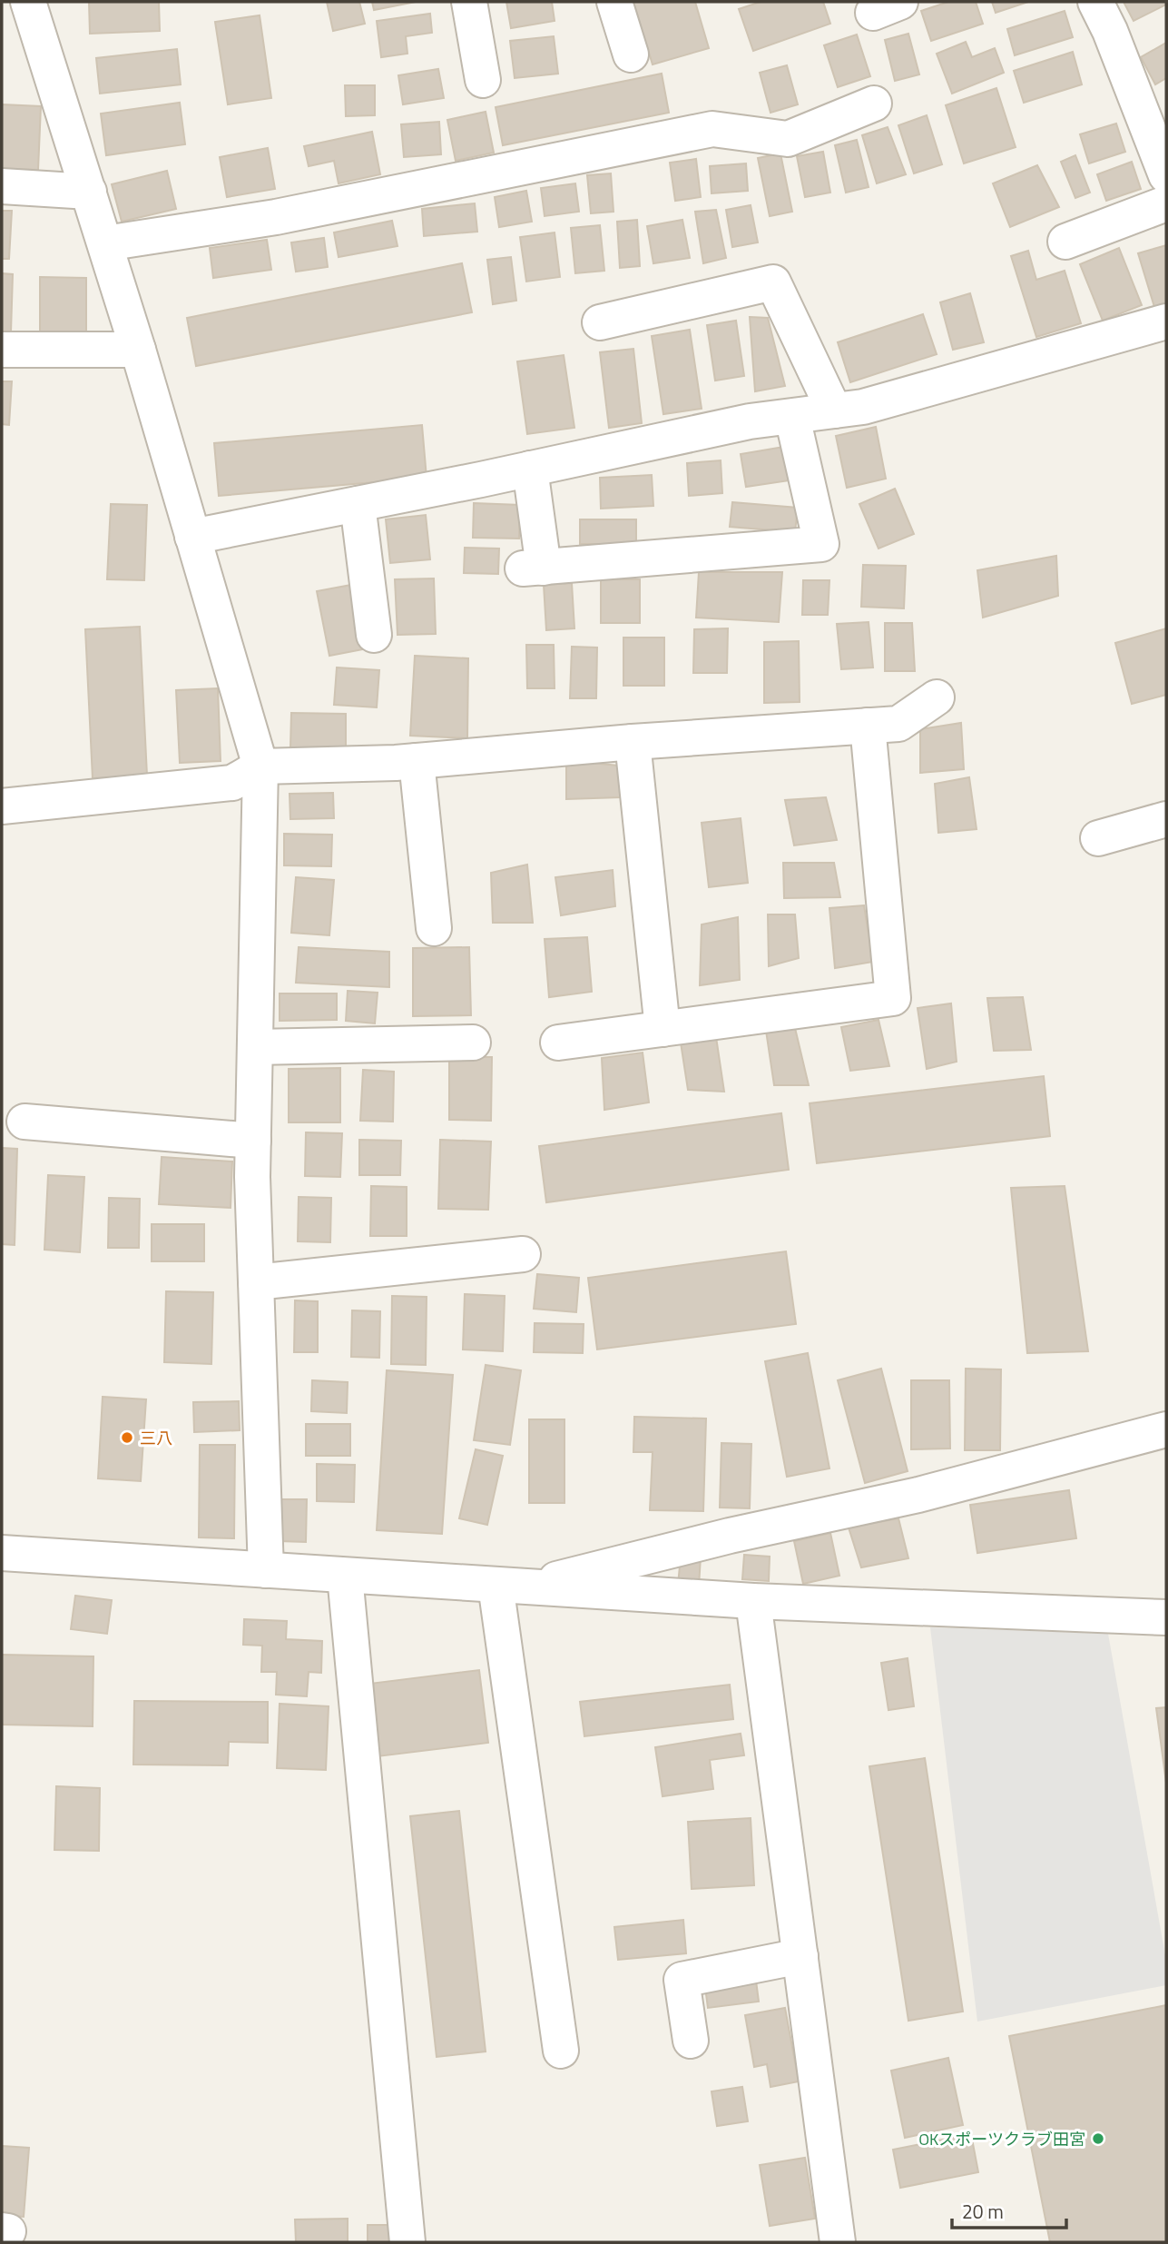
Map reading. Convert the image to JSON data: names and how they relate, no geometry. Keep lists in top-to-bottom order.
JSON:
{
  "places": ["三八", "OKスポーツクラブ田宮"],
  "scale_bar": "20 m"
}
